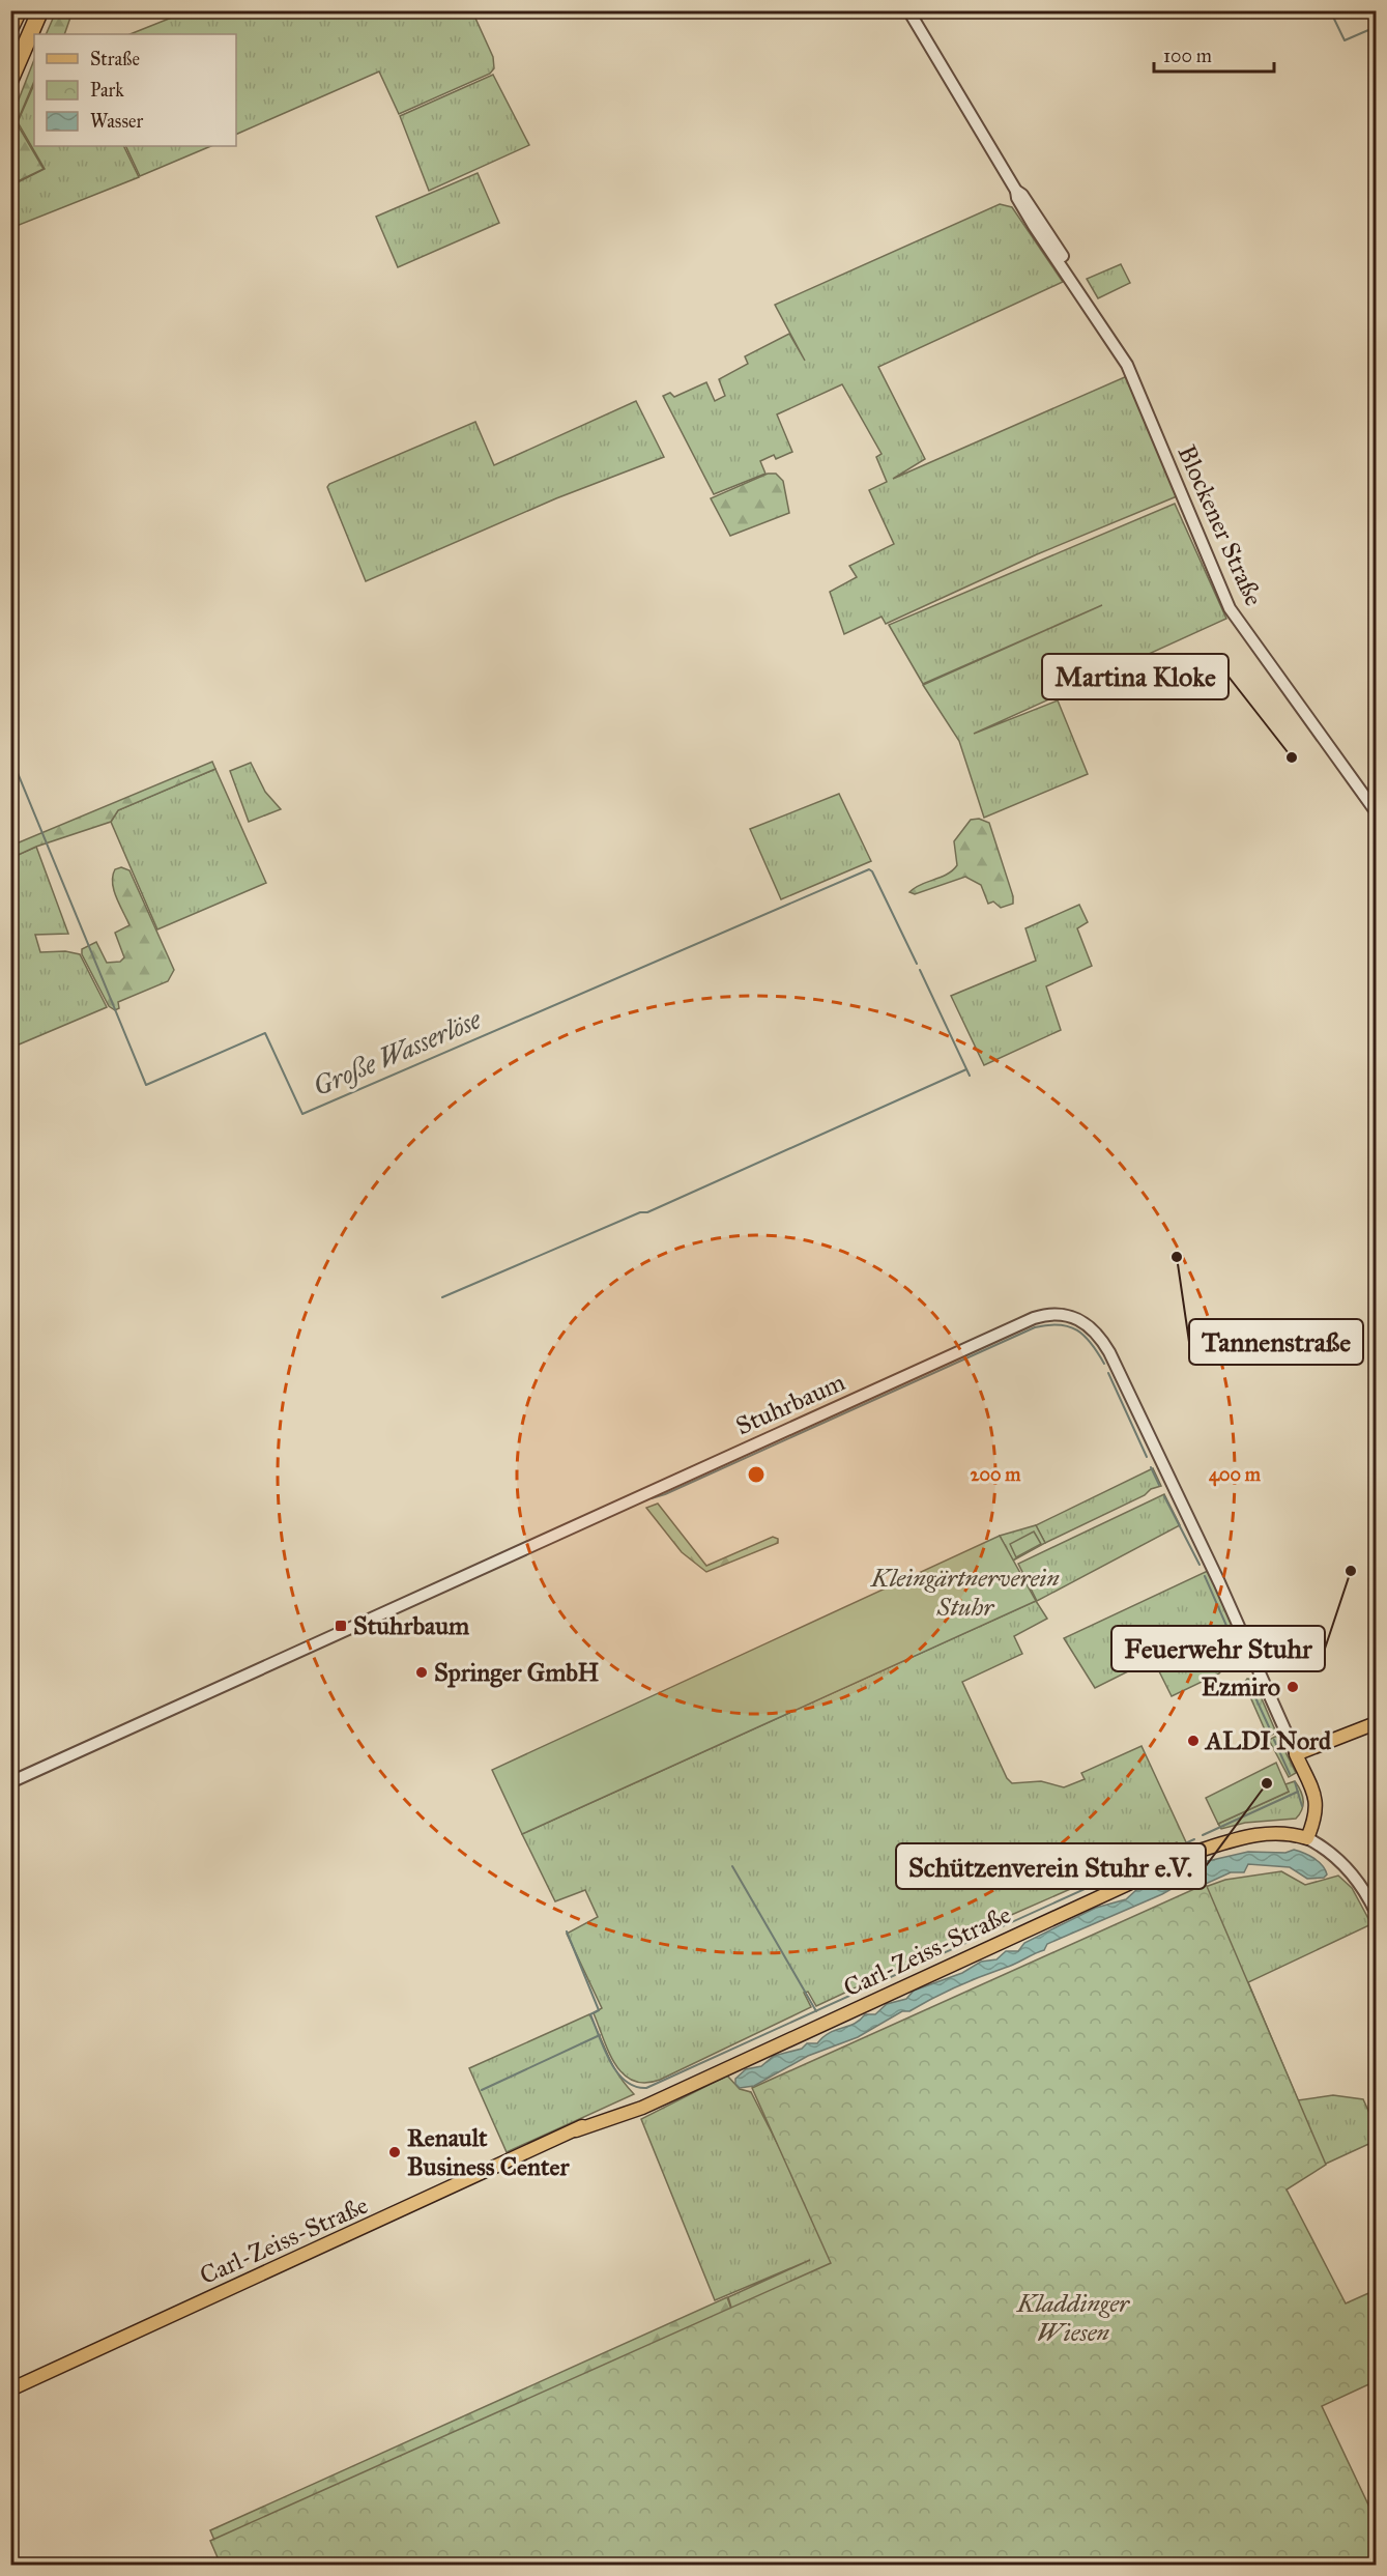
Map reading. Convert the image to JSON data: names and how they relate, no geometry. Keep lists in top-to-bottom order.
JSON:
{
  "streets": {
    "main road": ["Carl-Zeiss-Straße"],
    "street": ["Blockener Straße", "Stuhrbaum"]
  },
  "water": ["Große Wasserlöse"],
  "parks": ["Kleingärtnerverein Stuhr", "Kladdinger Wiesen"],
  "places": {
    "other": [
      "Martina Kloke",
      "Tannenstraße",
      "Feuerwehr Stuhr",
      "Springer GmbH",
      "Ezmiro",
      "ALDI Nord",
      "Schützenverein Stuhr e.V.",
      "Renault Business Center"
    ],
    "transit": ["Stuhrbaum"]
  },
  "legend": ["Straße", "Park", "Wasser"],
  "scale_bar": "100 m",
  "rings": ["200 m", "400 m"]
}
